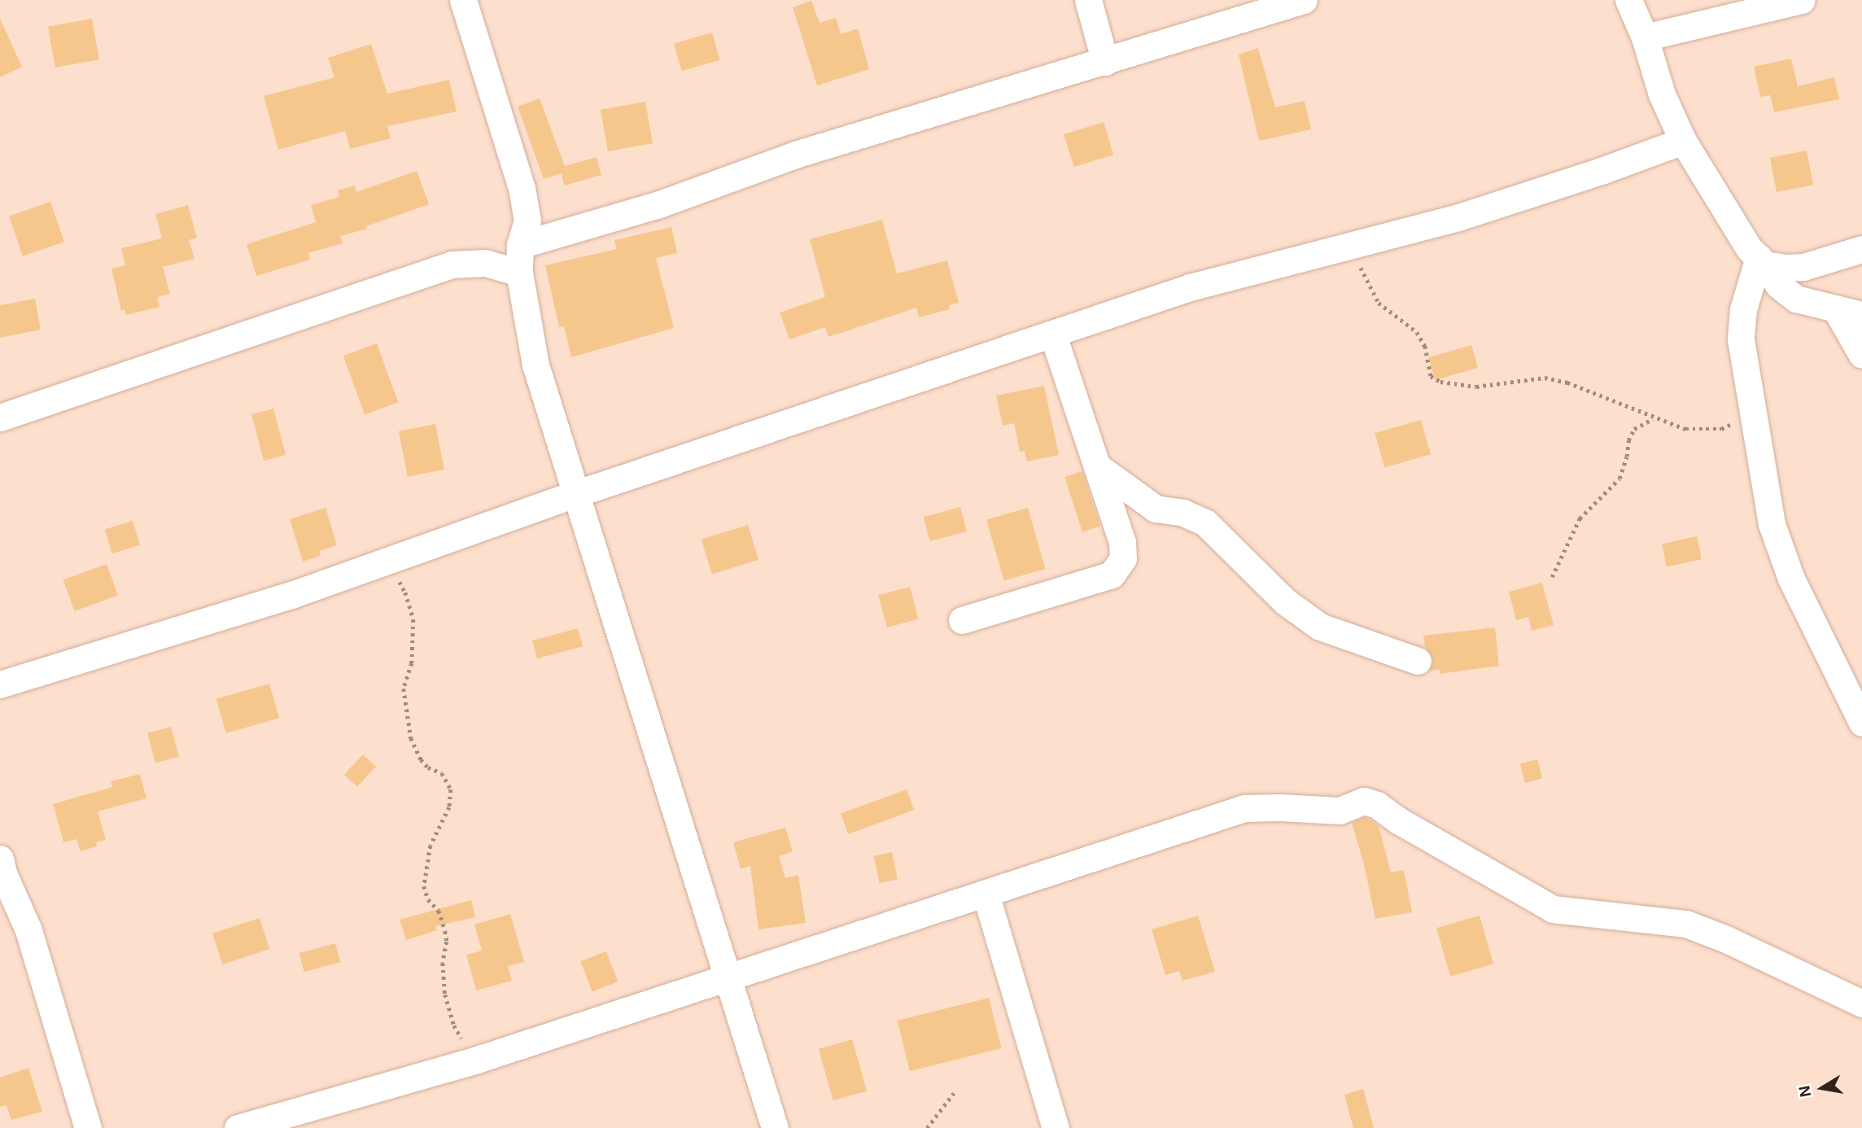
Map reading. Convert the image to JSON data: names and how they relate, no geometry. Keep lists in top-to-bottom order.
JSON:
{
  "north": "left"
}
